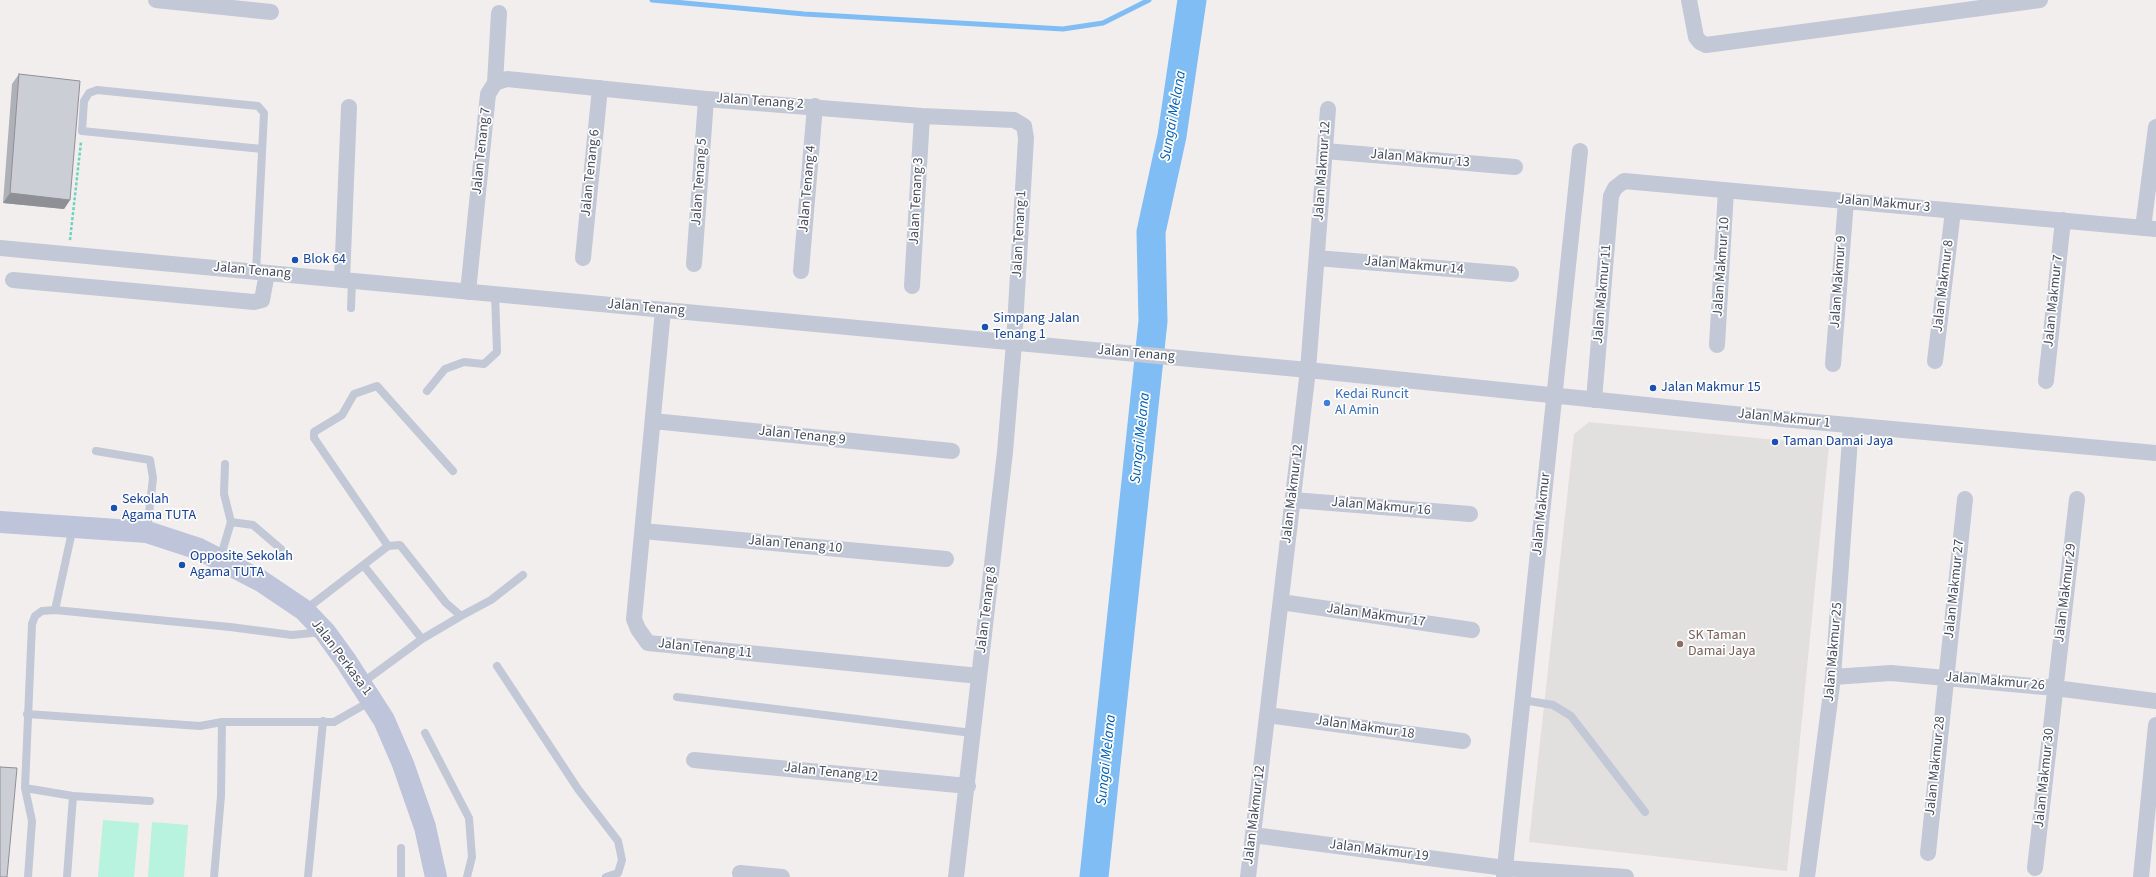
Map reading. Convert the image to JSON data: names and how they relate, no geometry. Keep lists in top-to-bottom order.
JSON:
{
  "streets": {
    "street": [
      "Jalan Tenang 2",
      "Jalan Tenang 7",
      "Jalan Makmur 13",
      "Jalan Makmur 12",
      "Jalan Tenang 6",
      "Jalan Tenang 5",
      "Jalan Tenang 4",
      "Jalan Tenang 3",
      "Jalan Makmur 3",
      "Jalan Tenang 1",
      "Jalan Makmur 14",
      "Jalan Makmur 10",
      "Jalan Tenang",
      "Jalan Makmur 9",
      "Jalan Makmur 8",
      "Jalan Makmur 11",
      "Jalan Makmur 7",
      "Jalan Makmur 1",
      "Jalan Tenang 9",
      "Jalan Makmur 16",
      "Jalan Makmur",
      "Jalan Tenang 10",
      "Jalan Makmur 27",
      "Jalan Makmur 29",
      "Jalan Tenang 8",
      "Jalan Makmur 17",
      "Jalan Tenang 11",
      "Jalan Makmur 25",
      "Jalan Perkasa 1",
      "Jalan Makmur 26",
      "Jalan Makmur 18",
      "Jalan Makmur 28",
      "Jalan Tenang 12",
      "Jalan Makmur 30",
      "Jalan Makmur 19"
    ]
  },
  "crossings": [
    ["Jalan Tenang 2", "Jalan Tenang 7"],
    ["Jalan Tenang 2", "Jalan Tenang 6"],
    ["Jalan Tenang 2", "Jalan Tenang 5"],
    ["Jalan Tenang 2", "Jalan Tenang 4"],
    ["Jalan Tenang 2", "Jalan Tenang 3"],
    ["Jalan Tenang 2", "Jalan Tenang 1"],
    ["Jalan Tenang 7", "Jalan Tenang"],
    ["Jalan Makmur 13", "Jalan Makmur 12"],
    ["Jalan Makmur 12", "Jalan Makmur 14"],
    ["Jalan Makmur 12", "Jalan Tenang"],
    ["Jalan Makmur 12", "Jalan Makmur 16"],
    ["Jalan Makmur 12", "Jalan Makmur 17"],
    ["Jalan Makmur 12", "Jalan Makmur 18"],
    ["Jalan Makmur 12", "Jalan Makmur 19"],
    ["Jalan Makmur 3", "Jalan Makmur 10"],
    ["Jalan Makmur 3", "Jalan Makmur 9"],
    ["Jalan Makmur 3", "Jalan Makmur 8"],
    ["Jalan Makmur 3", "Jalan Makmur 11"],
    ["Jalan Makmur 3", "Jalan Makmur 7"],
    ["Jalan Tenang 1", "Jalan Tenang"],
    ["Jalan Tenang 1", "Jalan Tenang 8"],
    ["Jalan Tenang", "Jalan Tenang 8"],
    ["Jalan Tenang", "Jalan Tenang 11"],
    ["Jalan Makmur 11", "Jalan Makmur 1"],
    ["Jalan Makmur 1", "Jalan Makmur"],
    ["Jalan Makmur 1", "Jalan Makmur 25"],
    ["Jalan Tenang 9", "Jalan Tenang 11"],
    ["Jalan Makmur", "Jalan Makmur 19"],
    ["Jalan Tenang 10", "Jalan Tenang 11"],
    ["Jalan Makmur 27", "Jalan Makmur 26"],
    ["Jalan Makmur 27", "Jalan Makmur 28"],
    ["Jalan Makmur 29", "Jalan Makmur 26"],
    ["Jalan Makmur 29", "Jalan Makmur 30"],
    ["Jalan Tenang 8", "Jalan Tenang 11"],
    ["Jalan Tenang 8", "Jalan Tenang 12"],
    ["Jalan Makmur 25", "Jalan Makmur 26"],
    ["Jalan Makmur 26", "Jalan Makmur 28"],
    ["Jalan Makmur 26", "Jalan Makmur 30"]
  ],
  "water": ["Sungai Melana"],
  "places": [
    "Blok 64",
    "Simpang Jalan Tenang 1",
    "Jalan Makmur 15",
    "Kedai Runcit Al Amin",
    "Taman Damai Jaya",
    "Sekolah Agama TUTA",
    "Opposite Sekolah Agama TUTA",
    "SK Taman Damai Jaya"
  ]
}
